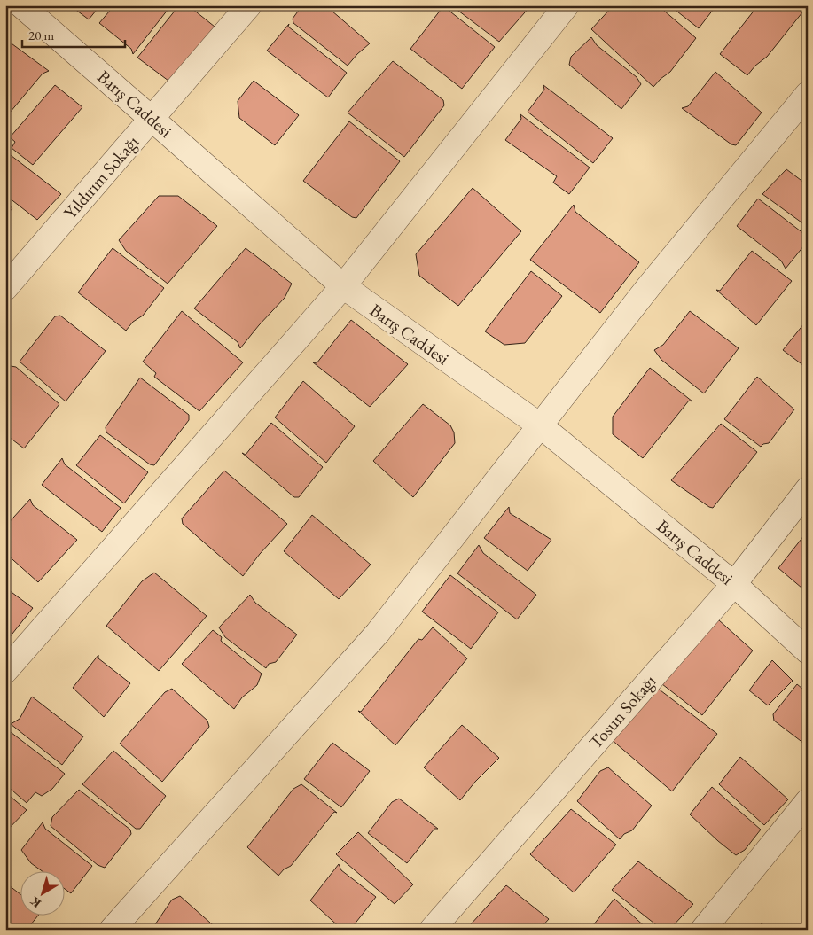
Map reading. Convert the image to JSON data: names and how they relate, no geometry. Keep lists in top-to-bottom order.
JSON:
{
  "streets": {
    "street": ["Barış Caddesi", "Yıldırım Sokağı", "Tosun Sokağı"]
  },
  "crossings": [
    ["Barış Caddesi", "Yıldırım Sokağı"],
    ["Barış Caddesi", "Tosun Sokağı"]
  ],
  "scale_bar": "20 m",
  "north": "bottom left"
}
